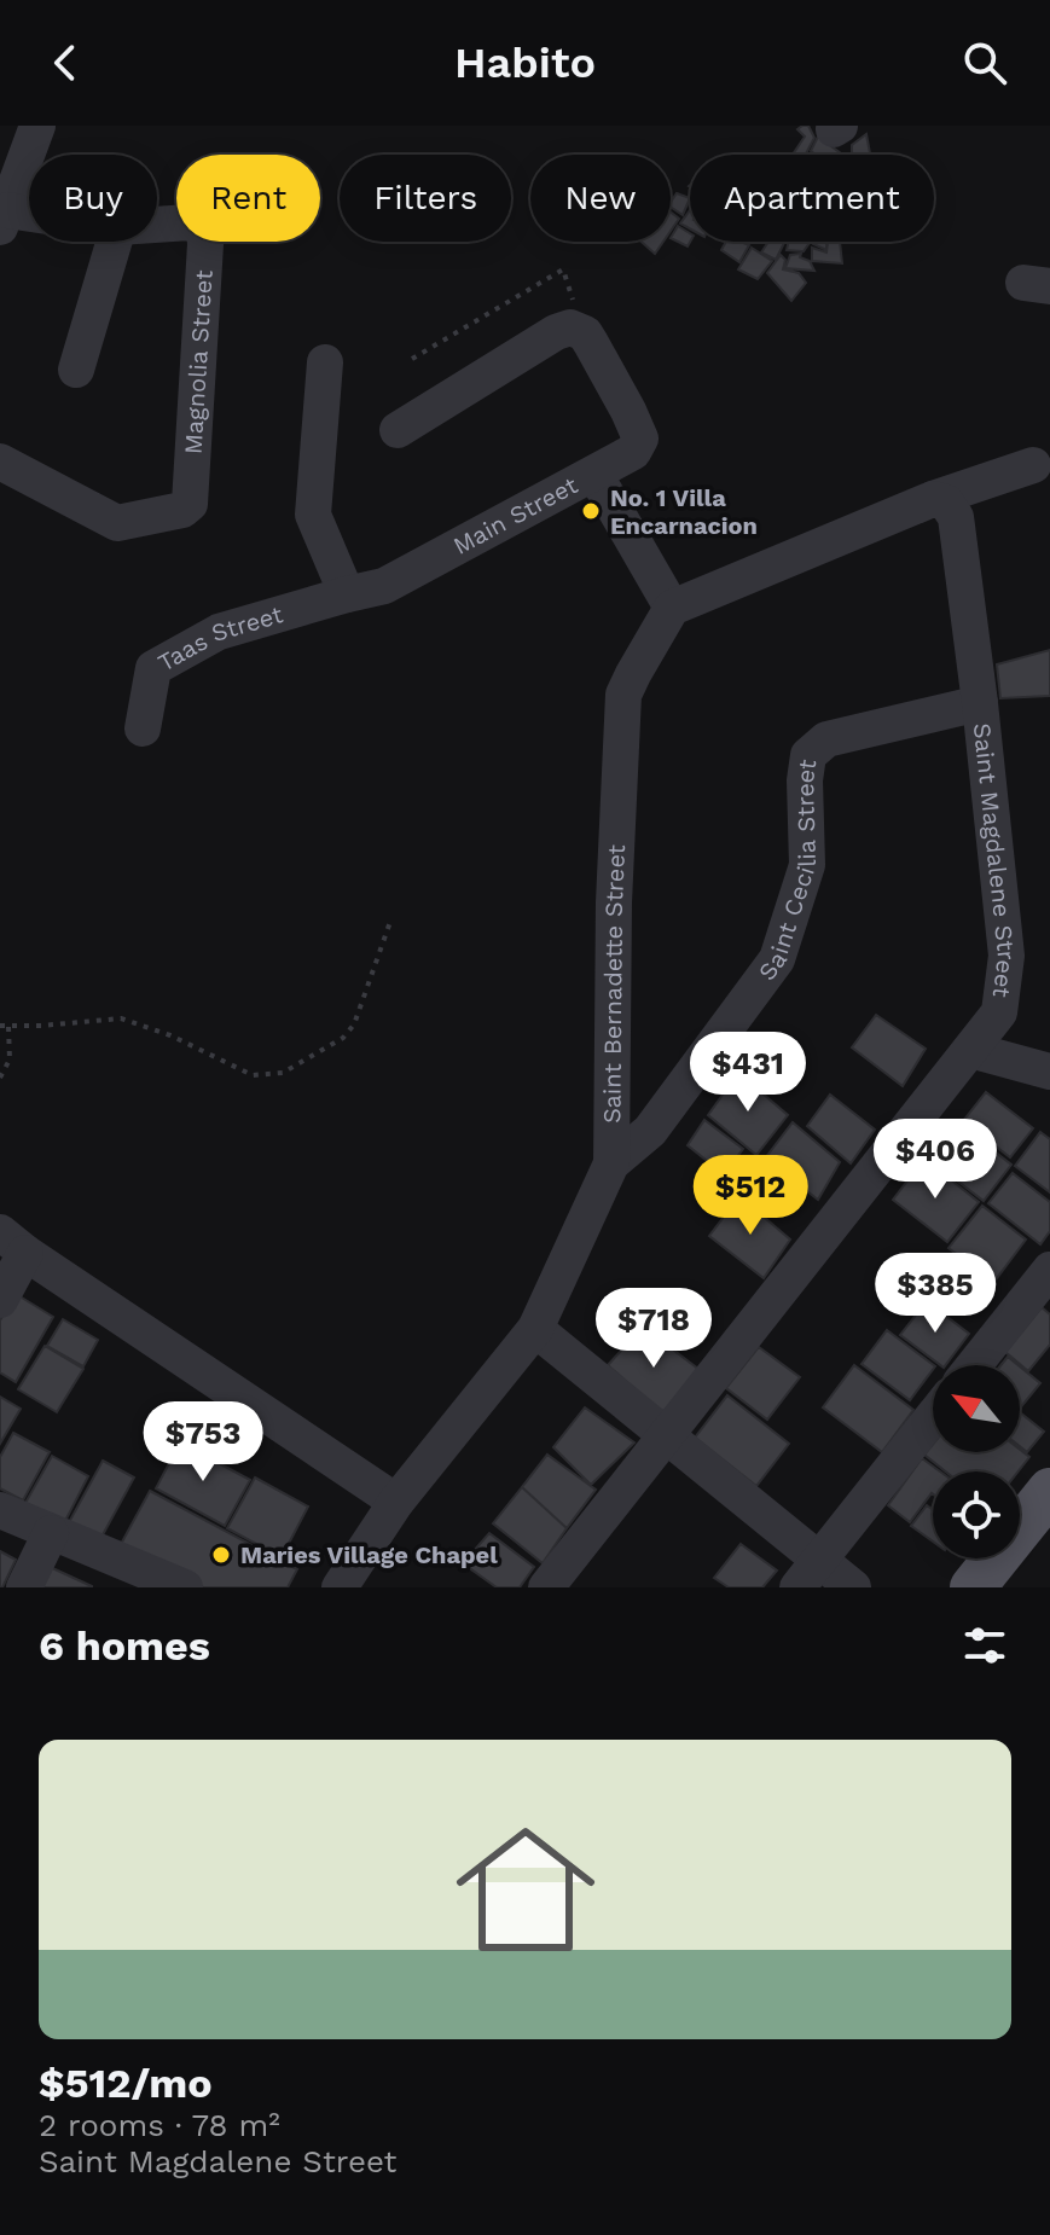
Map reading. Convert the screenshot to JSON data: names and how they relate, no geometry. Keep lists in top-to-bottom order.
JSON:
{
  "streets": {
    "street": [
      "Magnolia Street",
      "Main Street",
      "Taas Street",
      "Saint Magdalene Street",
      "Saint Cecilia Street",
      "Saint Bernadette Street"
    ]
  },
  "crossings": [
    ["Main Street", "Taas Street"],
    ["Main Street", "Saint Bernadette Street"],
    ["Saint Magdalene Street", "Saint Cecilia Street"],
    ["Saint Cecilia Street", "Saint Bernadette Street"]
  ],
  "places": ["No. 1 Villa Encarnacion", "Maries Village Chapel"],
  "north": "top left",
  "page": {
    "header": "Habito",
    "chip": [
      "Buy",
      "Rent",
      "Filters",
      "New",
      "Apartment"
    ],
    "price": [
      "$431",
      "$406",
      "$512",
      "$385",
      "$718",
      "$753"
    ],
    "heading": "6 homes",
    "list": [
      {
        "name": "$512/mo",
        "note": "2 rooms · 78 m² · Saint Magdalene Street"
      }
    ]
  }
}
